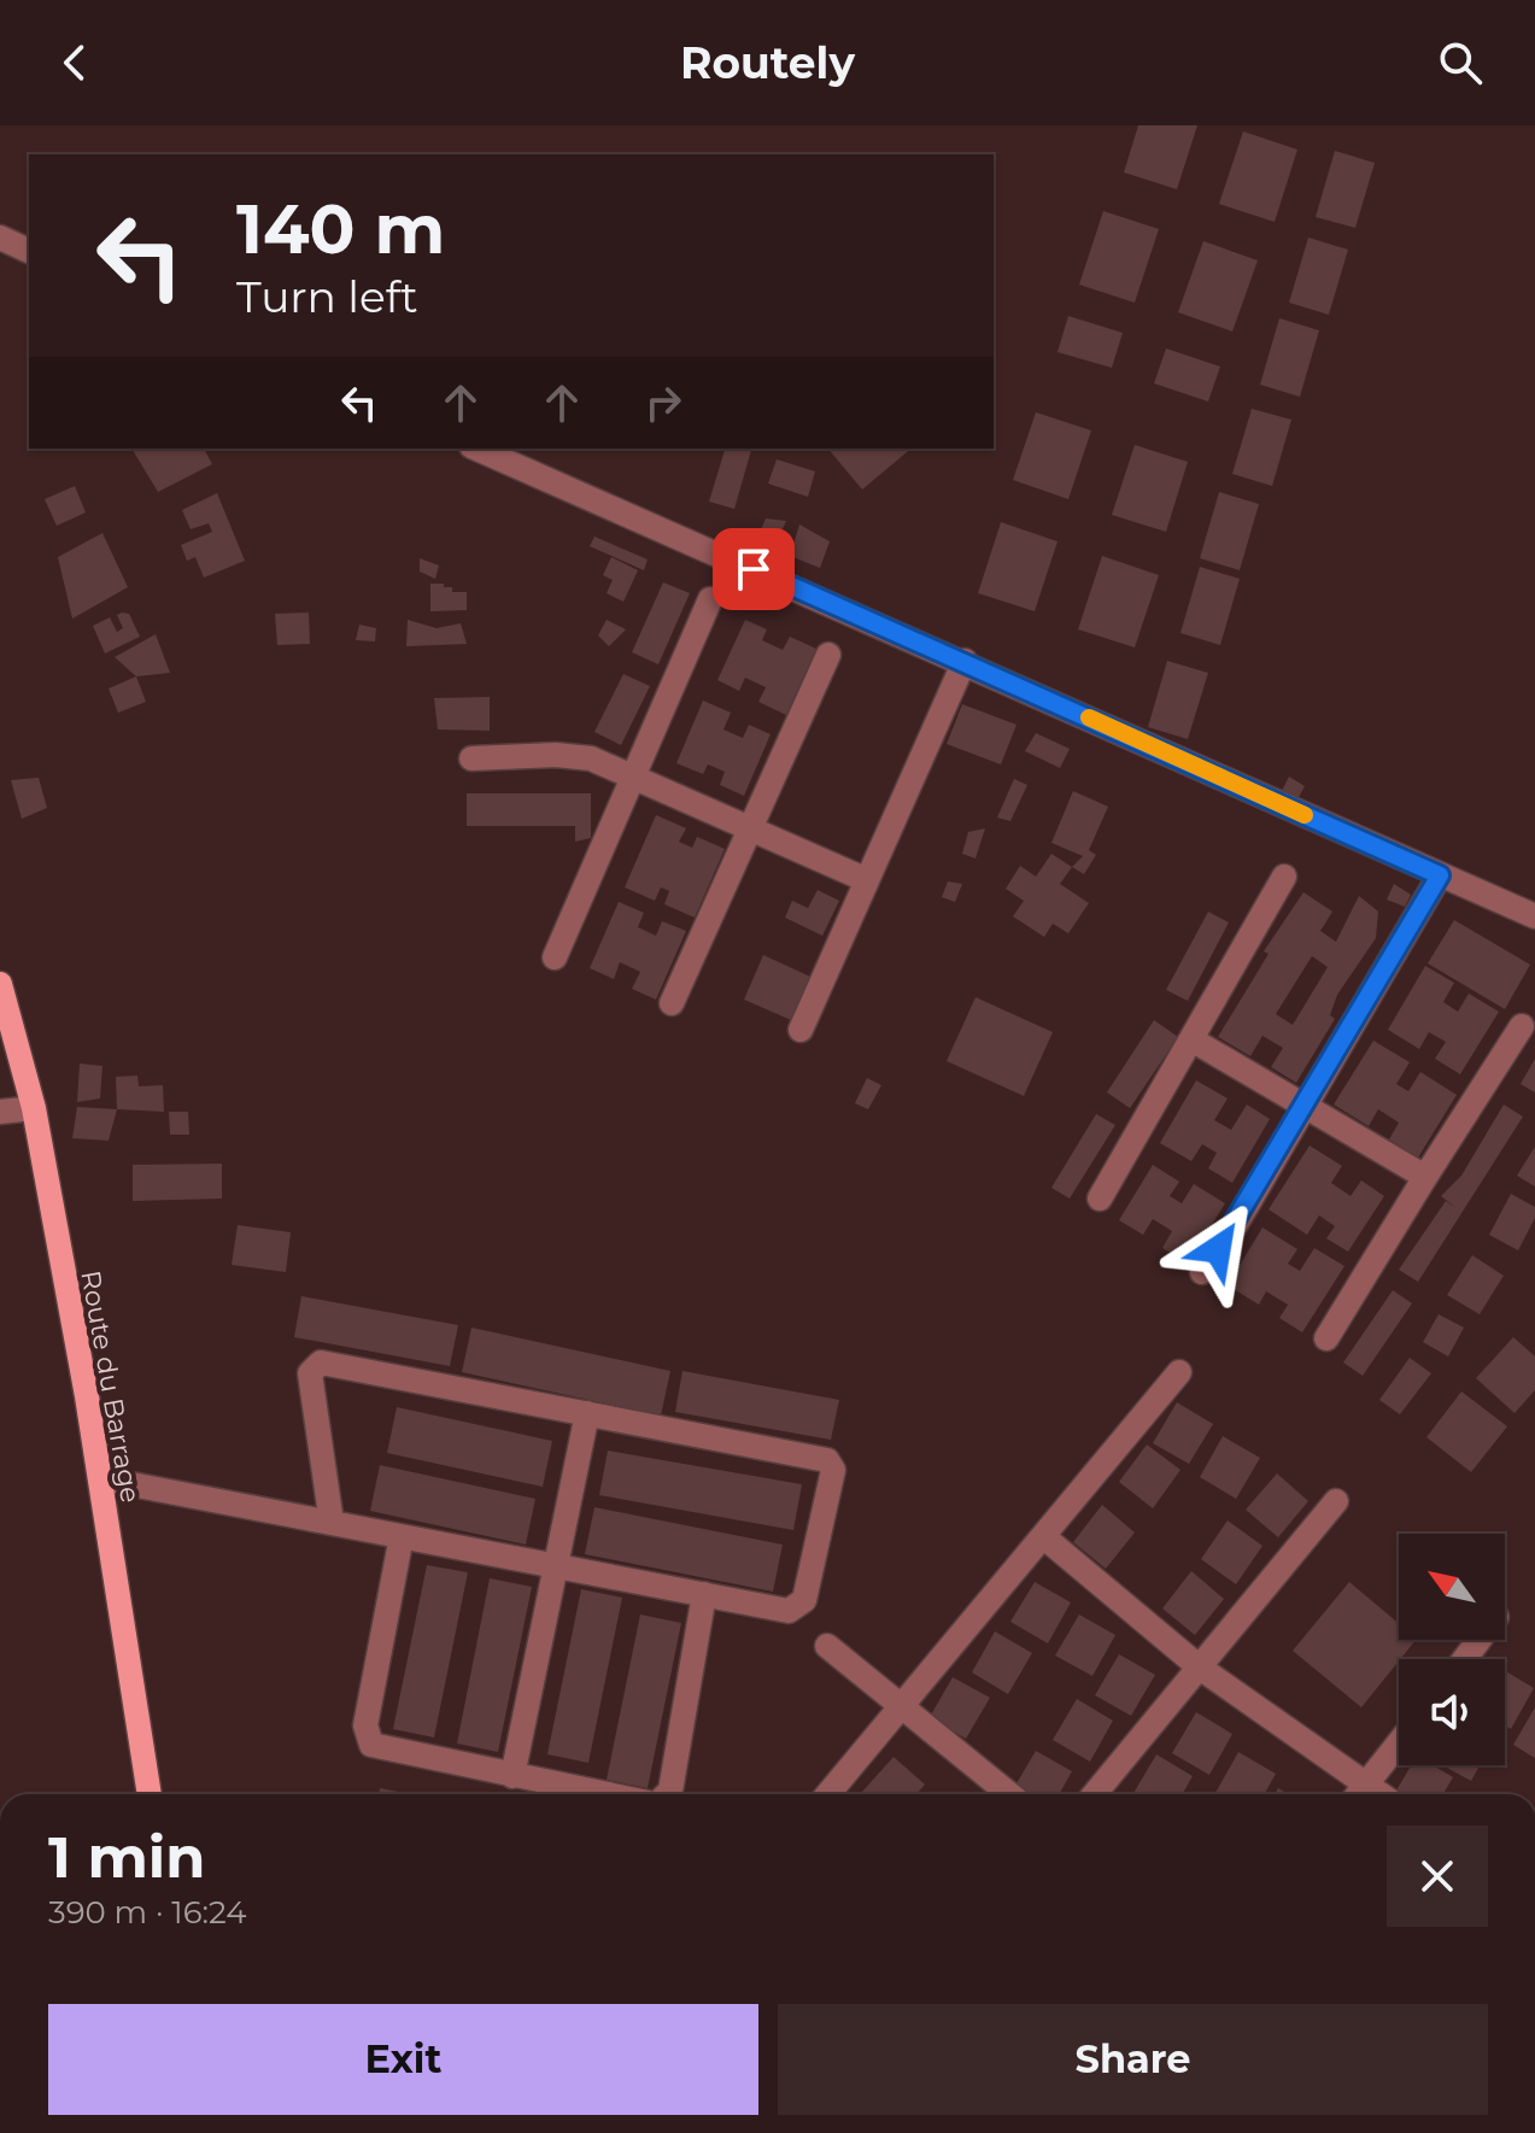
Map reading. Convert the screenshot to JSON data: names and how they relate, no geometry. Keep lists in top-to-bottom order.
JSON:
{
  "streets": {
    "main road": ["Route du Barrage"]
  },
  "north": "top left",
  "page": {
    "header": "Routely",
    "turn": ["140 m", "Turn left"],
    "heading": ["1 min", "390 m · 16:24"],
    "buttons": ["Exit", "Share"]
  }
}
